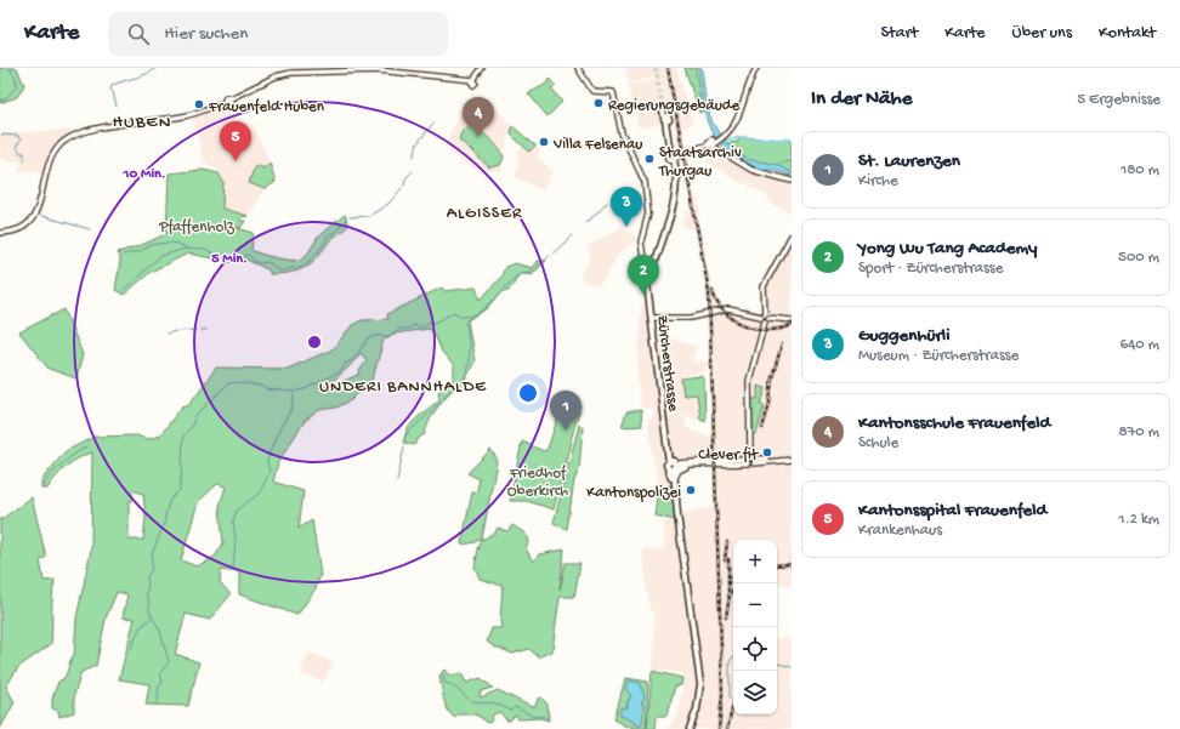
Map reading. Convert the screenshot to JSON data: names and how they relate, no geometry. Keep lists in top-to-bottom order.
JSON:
{
  "streets": {
    "main road": ["Zürcherstrasse"]
  },
  "districts": ["HUBEN", "ALGISSER", "UNDERI BANNHALDE"],
  "parks": ["Pfaffenholz", "Friedhof Oberkirch"],
  "places": [
    "Regierungsgebäude",
    "Frauenfeld Huben",
    "Villa Felsenau",
    "Staatsarchiv Thurgau",
    "Clever fit",
    "Kantonspolizei"
  ],
  "page": {
    "header": "Karte",
    "search": "Hier suchen",
    "nav": [
      "Start",
      "Karte",
      "Über uns",
      "Kontakt"
    ],
    "heading": ["In der Nähe", "5 Ergebnisse"],
    "pins": [
      "4",
      "5",
      "3",
      "2",
      "1"
    ],
    "list": [
      {
        "mark": "1",
        "name": "St. Laurenzen",
        "note": "Kirche",
        "value": "180 m"
      },
      {
        "mark": "2",
        "name": "Yong Wu Tang Academy",
        "note": "Sport · Zürcherstrasse",
        "value": "500 m"
      },
      {
        "mark": "3",
        "name": "Guggenhürli",
        "note": "Museum · Zürcherstrasse",
        "value": "640 m"
      },
      {
        "mark": "4",
        "name": "Kantonsschule Frauenfeld",
        "note": "Schule",
        "value": "870 m"
      },
      {
        "mark": "5",
        "name": "Kantonsspital Frauenfeld",
        "note": "Krankenhaus",
        "value": "1.2 km"
      }
    ],
    "map_buttons": ["+", "−"]
  },
  "rings": ["10 Min.", "5 Min."]
}
